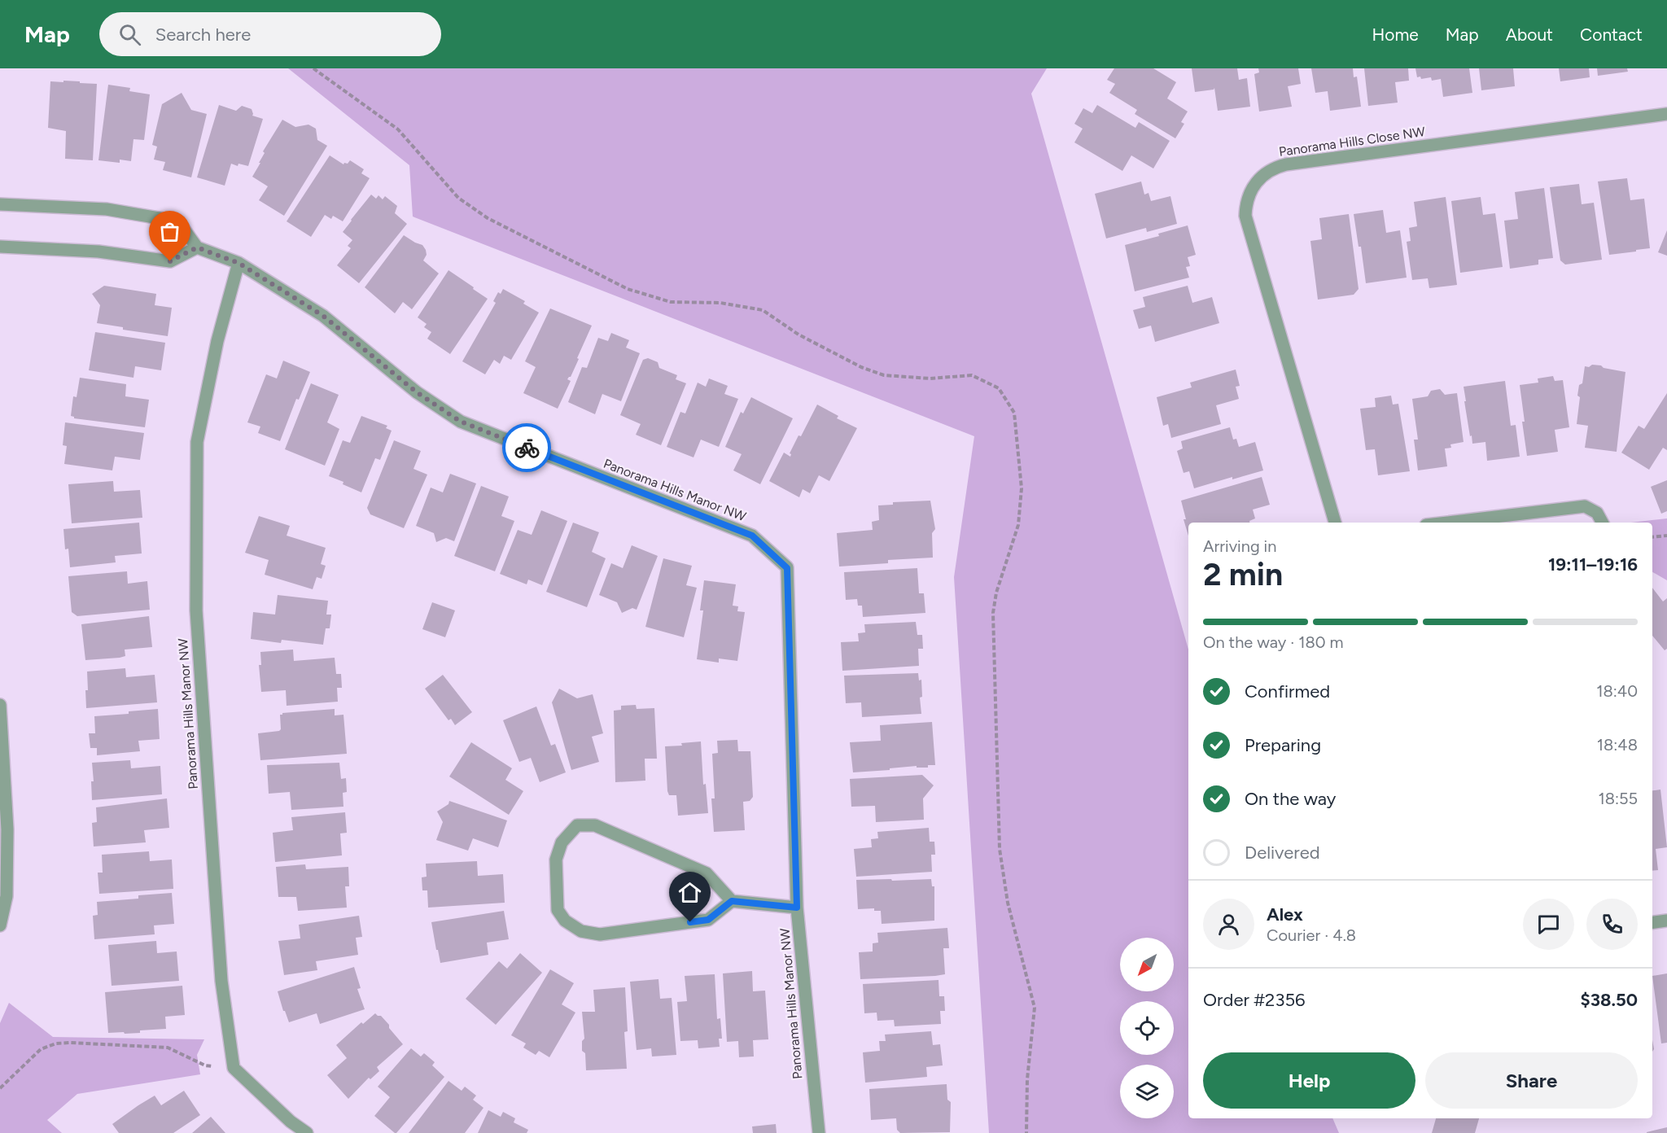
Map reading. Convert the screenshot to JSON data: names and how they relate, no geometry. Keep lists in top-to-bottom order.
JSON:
{
  "streets": {
    "street": ["Panorama Hills Close NW", "Panorama Hills Manor NW"]
  },
  "north": "bottom left",
  "page": {
    "header": "Map",
    "search": "Search here",
    "nav": [
      "Home",
      "Map",
      "About",
      "Contact"
    ],
    "heading": ["2 min", "Arriving in", "19:11–19:16"],
    "panel": [
      "Alex",
      "Courier · 4.8",
      "Order #2356",
      "$38.50"
    ],
    "bar": "On the way · 180 m",
    "list": [
      ["Confirmed", "18:40"],
      ["Preparing", "18:48"],
      ["On the way", "18:55"],
      "Delivered"
    ],
    "buttons": ["Help", "Share"]
  }
}
